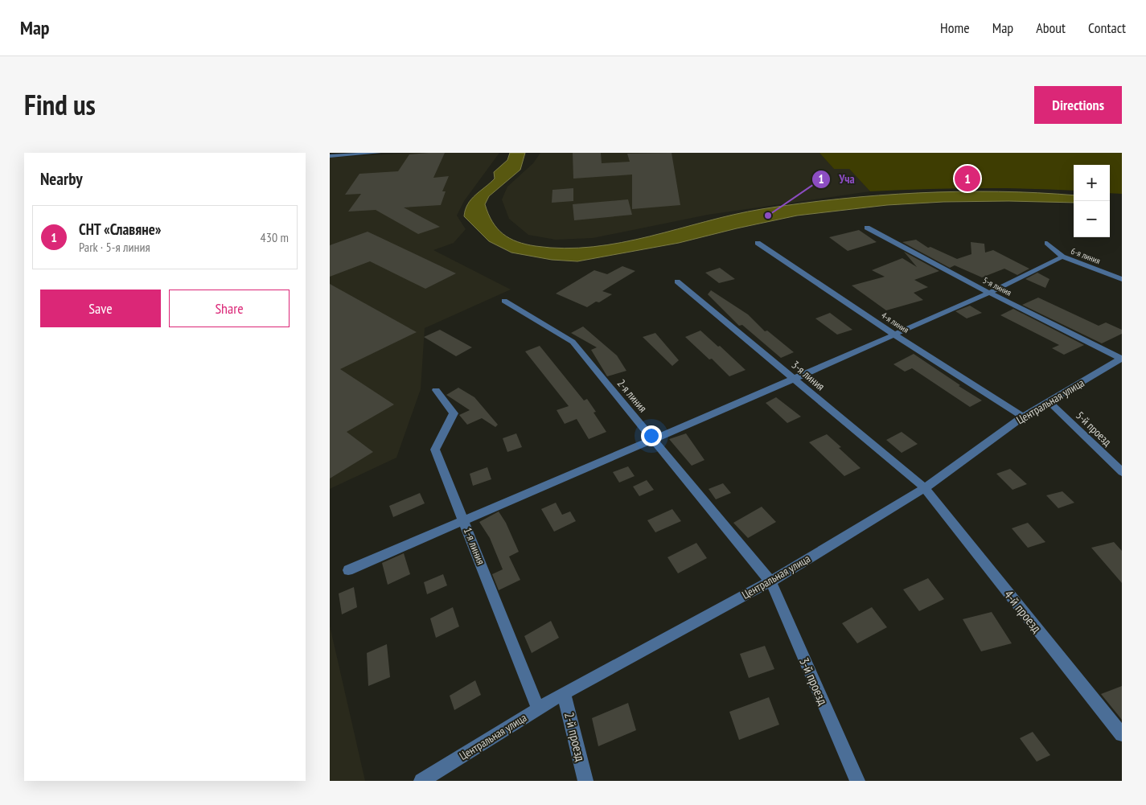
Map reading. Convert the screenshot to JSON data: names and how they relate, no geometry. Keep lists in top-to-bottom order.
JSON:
{
  "streets": {
    "street": [
      "6-я линия",
      "5-я линия",
      "4-я линия",
      "3-я линия",
      "2-я линия",
      "Центральная улица",
      "5-й проезд",
      "1-я линия",
      "4-й проезд",
      "3-й проезд",
      "2-й проезд"
    ]
  },
  "crossings": [
    ["5-я линия", "Центральная улица"],
    ["4-я линия", "Центральная улица"],
    ["3-я линия", "Центральная улица"],
    ["3-я линия", "4-й проезд"],
    ["2-я линия", "Центральная улица"],
    ["2-я линия", "3-й проезд"],
    ["Центральная улица", "5-й проезд"],
    ["Центральная улица", "1-я линия"],
    ["Центральная улица", "4-й проезд"],
    ["Центральная улица", "3-й проезд"],
    ["Центральная улица", "2-й проезд"]
  ],
  "places": ["Уча"],
  "page": {
    "header": "Map",
    "nav": [
      "Home",
      "Map",
      "About",
      "Contact"
    ],
    "title": "Find us",
    "buttons": [
      "Directions",
      ["Save", "Share"]
    ],
    "heading": "Nearby",
    "pins": "1",
    "map_buttons": ["+", "−"],
    "list": [
      {
        "mark": "1",
        "name": "СНТ «Славяне»",
        "note": "Park · 5-я линия",
        "value": "430 m"
      }
    ]
  }
}
